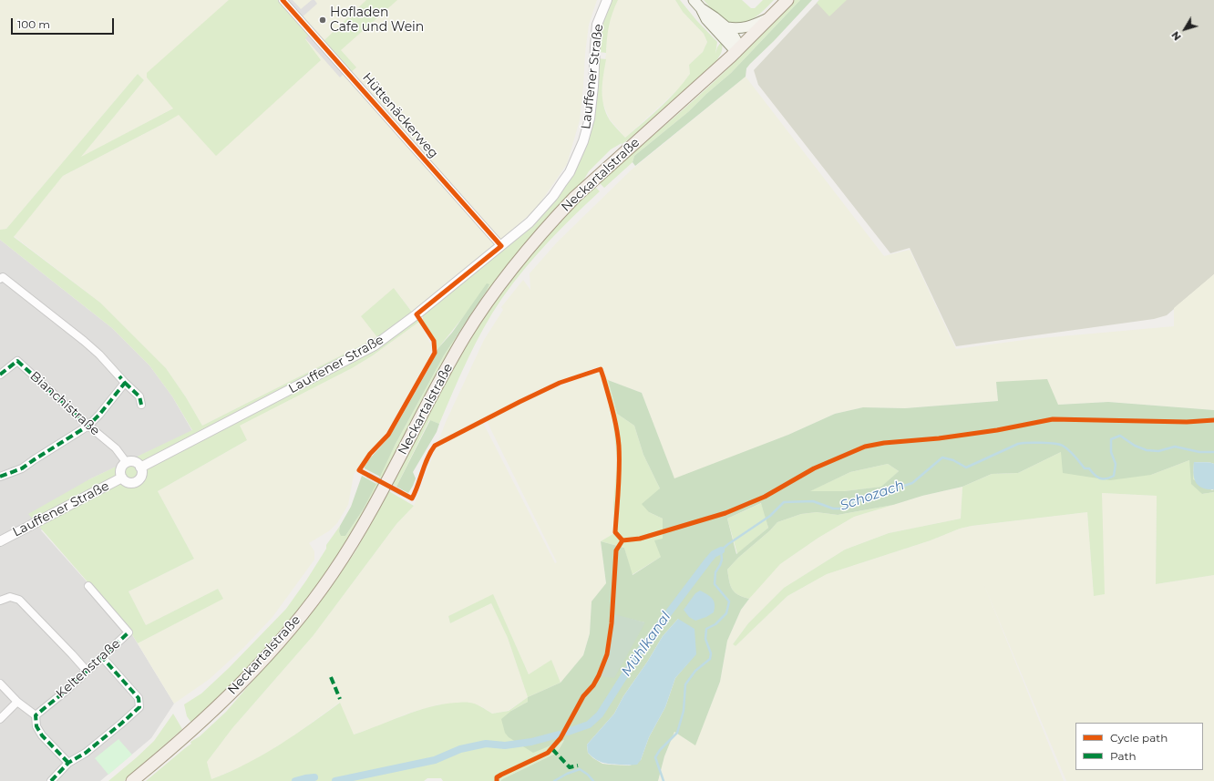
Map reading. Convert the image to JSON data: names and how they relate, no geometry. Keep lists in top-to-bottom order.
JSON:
{
  "streets": {
    "main road": ["Neckartalstraße"],
    "street": [
      "Lauffener Straße",
      "Hüttenäckerweg",
      "Bianchistraße",
      "Keltenstraße"
    ]
  },
  "crossings": [
    ["Lauffener Straße", "Hüttenäckerweg"],
    ["Lauffener Straße", "Bianchistraße"]
  ],
  "water": ["Schozach", "Mühlkanal"],
  "places": ["Hofladen Cafe und Wein"],
  "legend": ["Cycle path", "Path"],
  "scale_bar": "100 m",
  "north": "bottom left"
}
